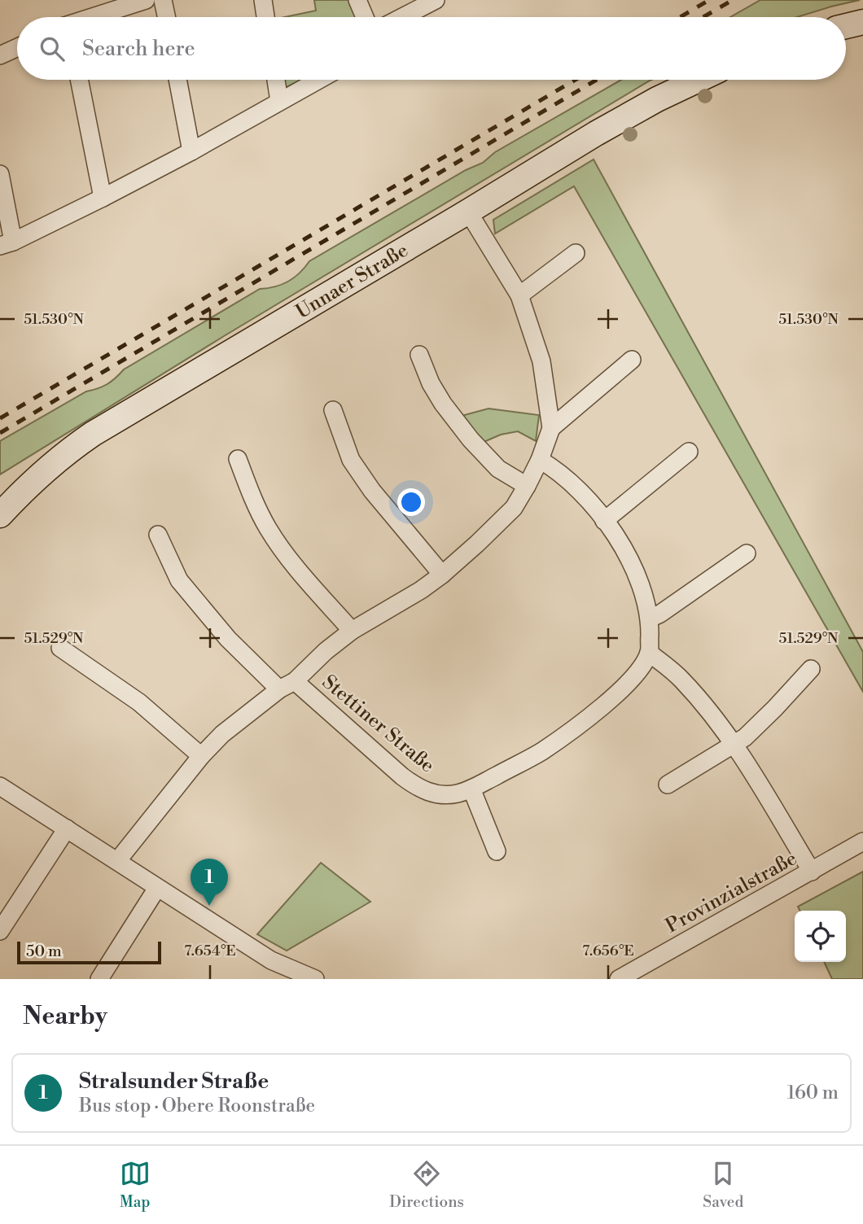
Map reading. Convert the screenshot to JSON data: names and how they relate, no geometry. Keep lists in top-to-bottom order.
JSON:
{
  "streets": {
    "main road": ["Unnaer Straße"],
    "street": ["Stettiner Straße", "Provinzialstraße"]
  },
  "scale_bar": "50 m",
  "page": {
    "search": "Search here",
    "pins": "1",
    "scale": "50 m",
    "heading": "Nearby",
    "list": [
      {
        "mark": "1",
        "name": "Stralsunder Straße",
        "note": "Bus stop · Obere Roonstraße",
        "value": "160 m"
      }
    ],
    "nav": ["Map", "Directions", "Saved"]
  },
  "coordinates": [
    "51.530°N",
    "51.529°N",
    "7.654°E",
    "7.656°E"
  ]
}
